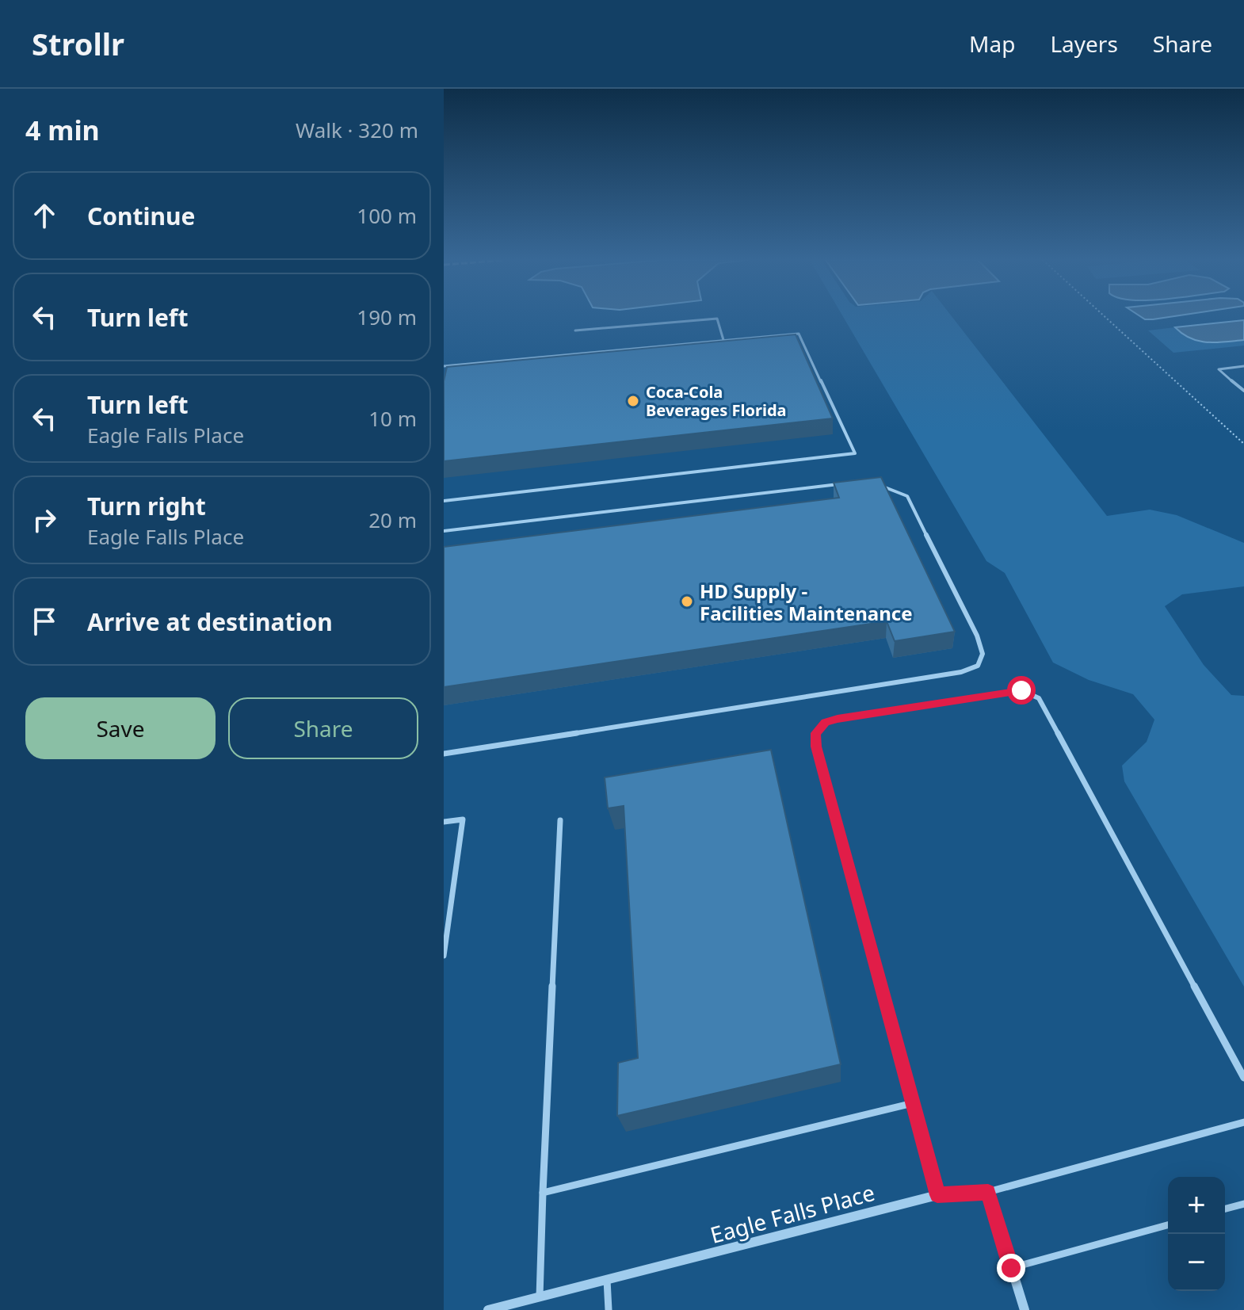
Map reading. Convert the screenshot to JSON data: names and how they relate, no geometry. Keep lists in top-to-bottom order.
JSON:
{
  "streets": {
    "street": ["Eagle Falls Place"]
  },
  "places": ["Coca-Cola Beverages Florida", "HD Supply - Facilities Maintenance"],
  "page": {
    "header": "Strollr",
    "nav": ["Map", "Layers", "Share"],
    "heading": ["4 min", "Walk · 320 m"],
    "list": [
      ["Continue", "100 m"],
      ["Turn left", "190 m"],
      ["Turn left", "Eagle Falls Place", "10 m"],
      ["Turn right", "Eagle Falls Place", "20 m"],
      "Arrive at destination"
    ],
    "buttons": ["Save", "Share"],
    "map_buttons": ["+", "−"]
  }
}
